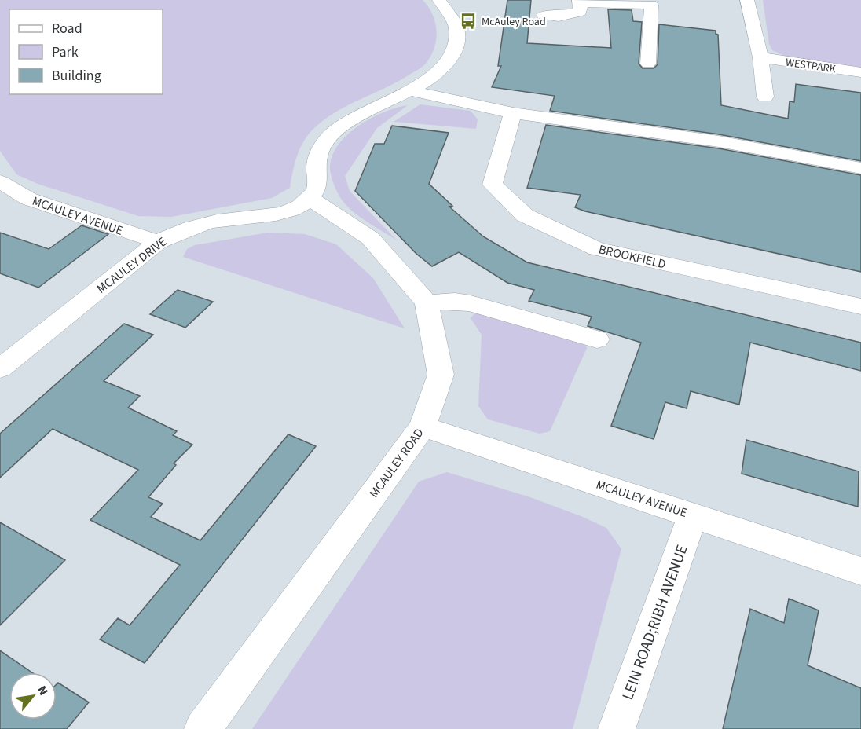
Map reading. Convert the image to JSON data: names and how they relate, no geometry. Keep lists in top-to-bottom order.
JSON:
{
  "streets": {
    "street": [
      "WESTPARK",
      "MCAULEY AVENUE",
      "BROOKFIELD",
      "MCAULEY DRIVE",
      "MCAULEY ROAD",
      "LEIN ROAD;RIBH AVENUE"
    ]
  },
  "crossings": [
    ["MCAULEY AVENUE", "MCAULEY DRIVE"],
    ["MCAULEY AVENUE", "MCAULEY ROAD"],
    ["MCAULEY AVENUE", "LEIN ROAD;RIBH AVENUE"]
  ],
  "places": {
    "bus stop": ["McAuley Road"]
  },
  "legend": ["Road", "Park", "Building"],
  "north": "top right"
}
